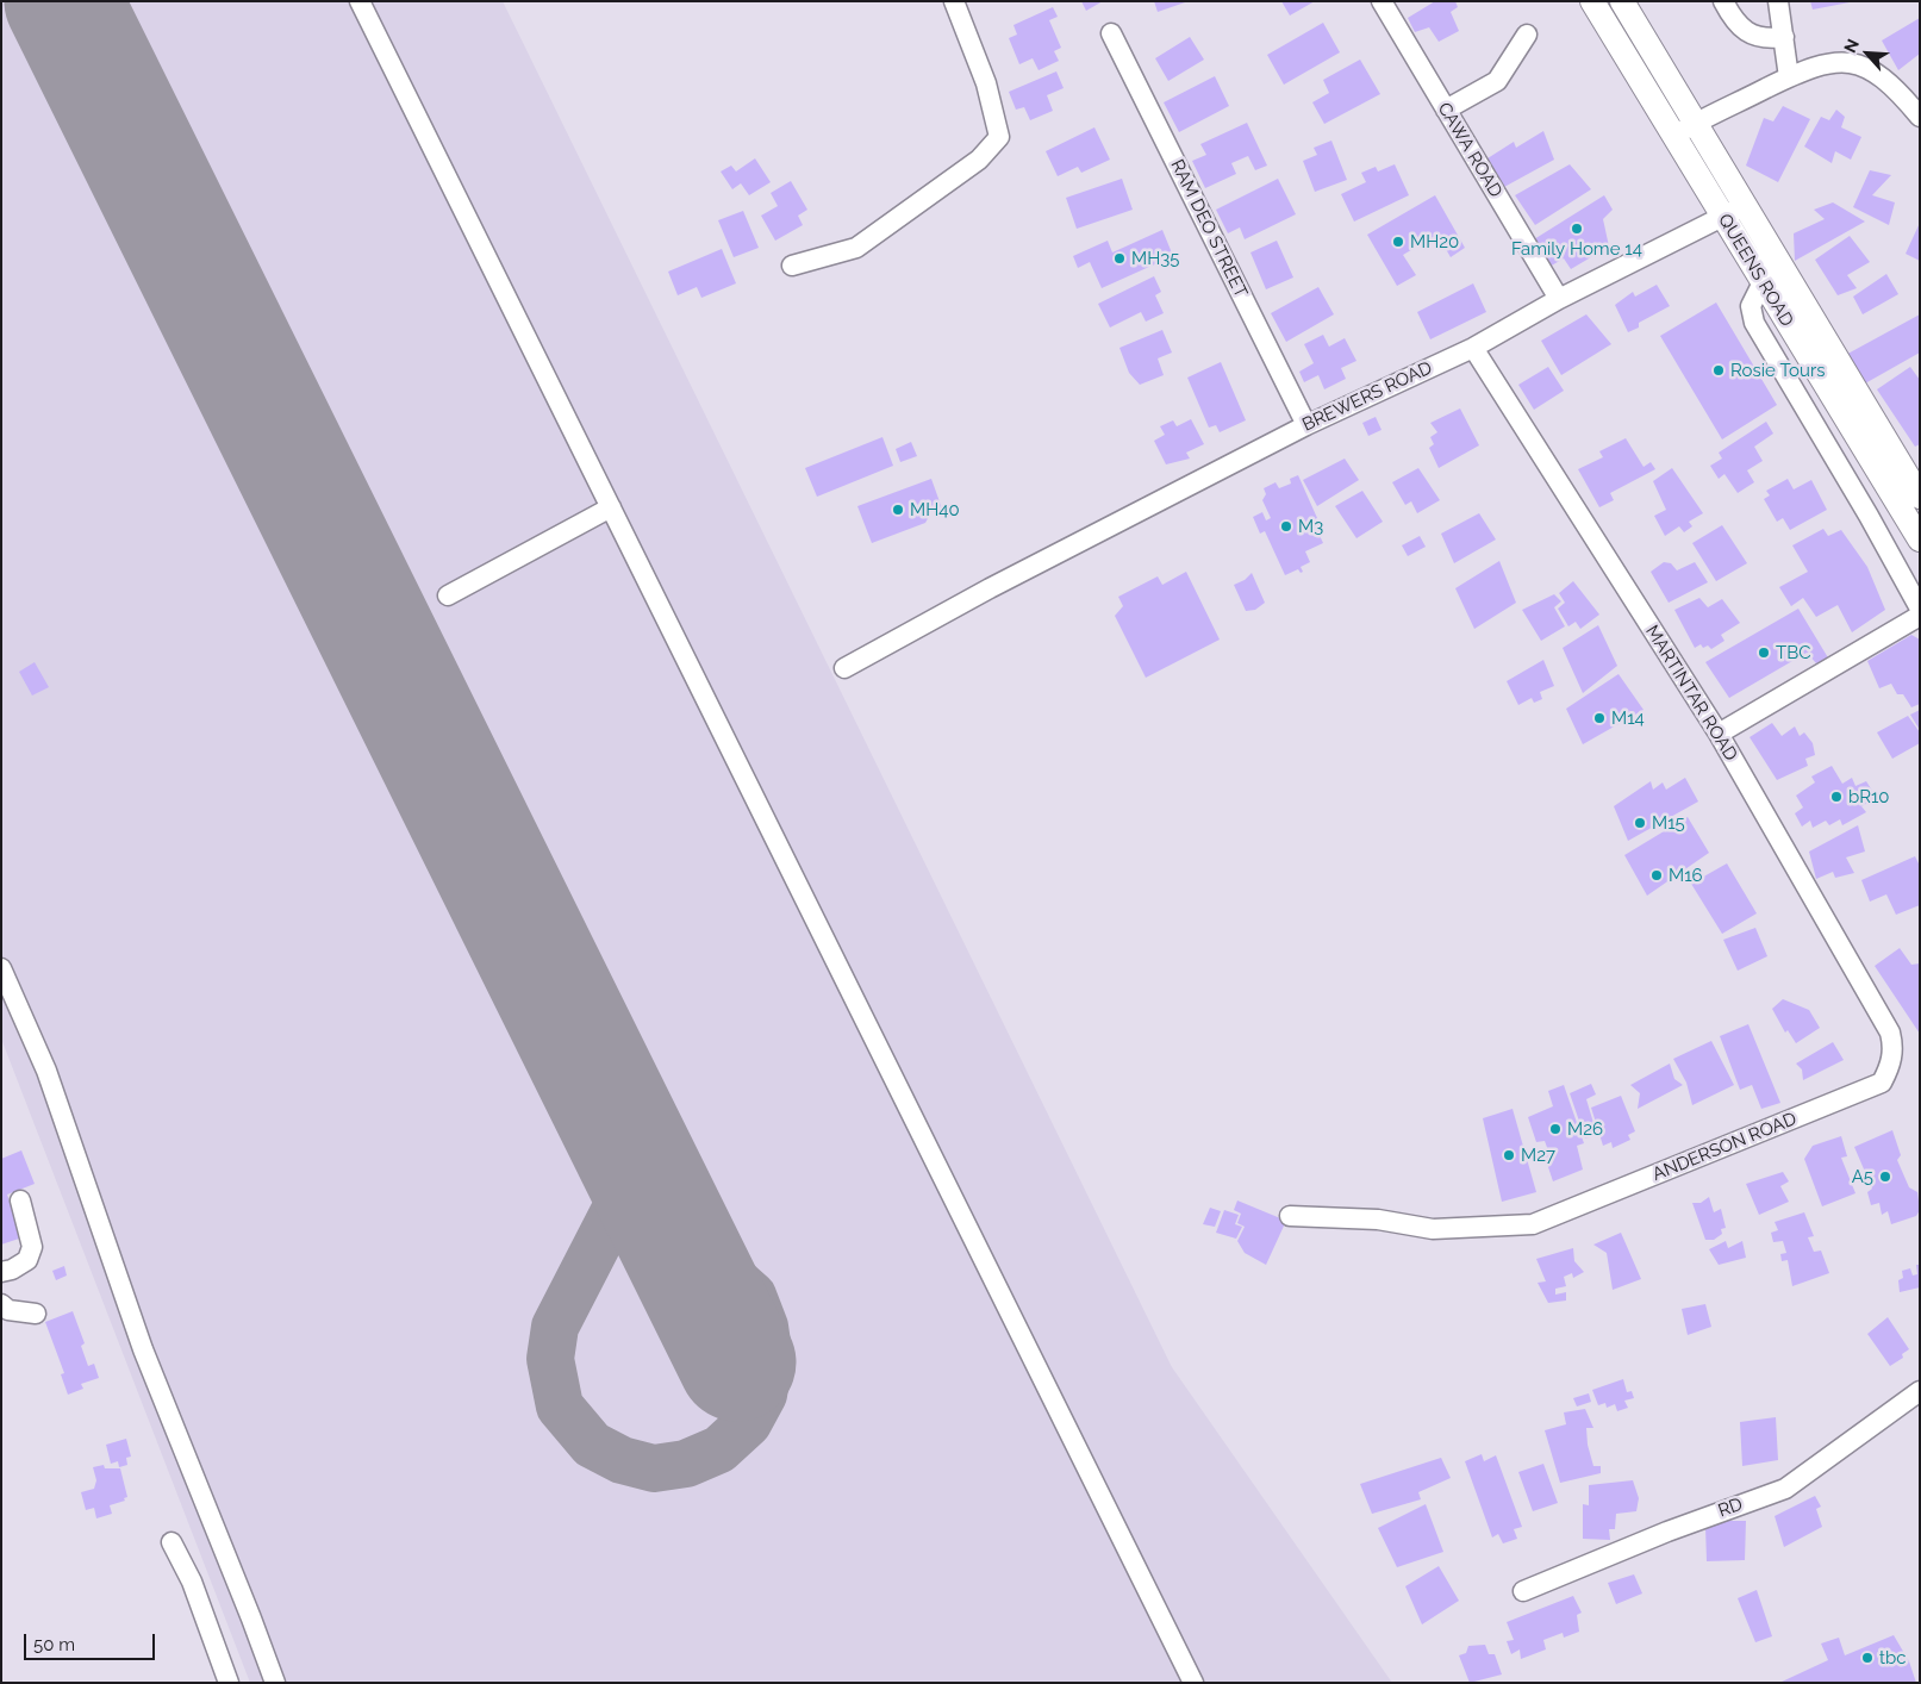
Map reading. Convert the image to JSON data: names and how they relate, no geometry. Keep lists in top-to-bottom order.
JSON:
{
  "streets": {
    "main road": ["QUEENS ROAD"],
    "street": [
      "CAWA ROAD",
      "RAM DEO STREET",
      "BREWERS ROAD",
      "MARTINTAR ROAD",
      "ANDERSON ROAD",
      "RD"
    ]
  },
  "crossings": [
    ["CAWA ROAD", "BREWERS ROAD"],
    ["RAM DEO STREET", "BREWERS ROAD"],
    ["QUEENS ROAD", "BREWERS ROAD"],
    ["BREWERS ROAD", "MARTINTAR ROAD"],
    ["MARTINTAR ROAD", "ANDERSON ROAD"]
  ],
  "places": [
    "Family Home 14",
    "MH20",
    "MH35",
    "Rosie Tours",
    "MH40",
    "M3",
    "TBC",
    "M14",
    "bR10",
    "M15",
    "M16",
    "M26",
    "M27",
    "A5",
    "tbc"
  ],
  "scale_bar": "50 m",
  "north": "top left"
}
